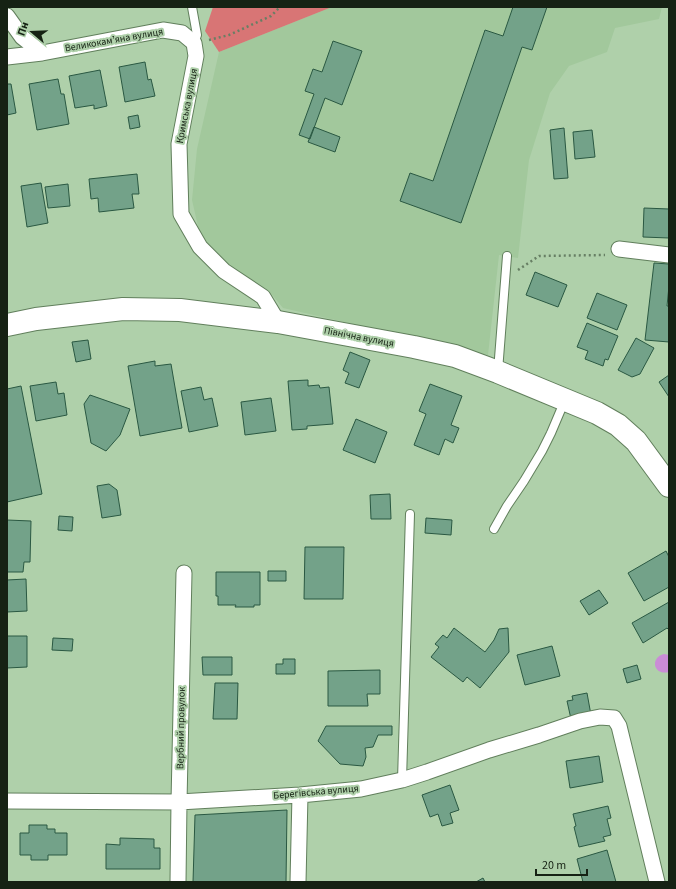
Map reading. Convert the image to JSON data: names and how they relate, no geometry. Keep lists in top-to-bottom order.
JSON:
{
  "streets": {
    "street": [
      "Великокамʼяна вулиця",
      "Кримська вулиця",
      "Північна вулиця",
      "Вербний провулок",
      "Берегівська вулиця"
    ]
  },
  "crossings": [
    ["Великокамʼяна вулиця", "Кримська вулиця"],
    ["Кримська вулиця", "Північна вулиця"],
    ["Вербний провулок", "Берегівська вулиця"]
  ],
  "scale_bar": "20 m",
  "north": "left"
}
